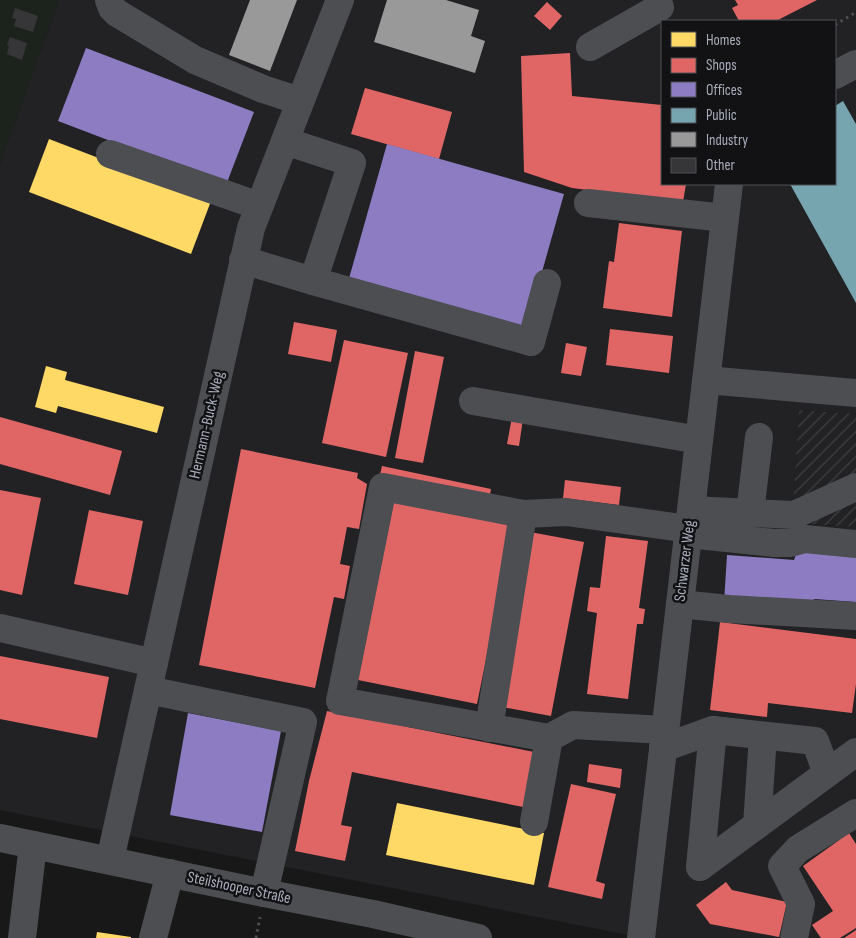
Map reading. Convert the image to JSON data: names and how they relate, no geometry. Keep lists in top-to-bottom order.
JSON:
{
  "streets": {
    "street": ["Hermann-Buck-Weg", "Schwarzer Weg", "Steilshooper Straße"]
  },
  "crossings": [
    ["Hermann-Buck-Weg", "Steilshooper Straße"]
  ],
  "legend": [
    "Homes",
    "Shops",
    "Offices",
    "Public",
    "Industry",
    "Other"
  ]
}
